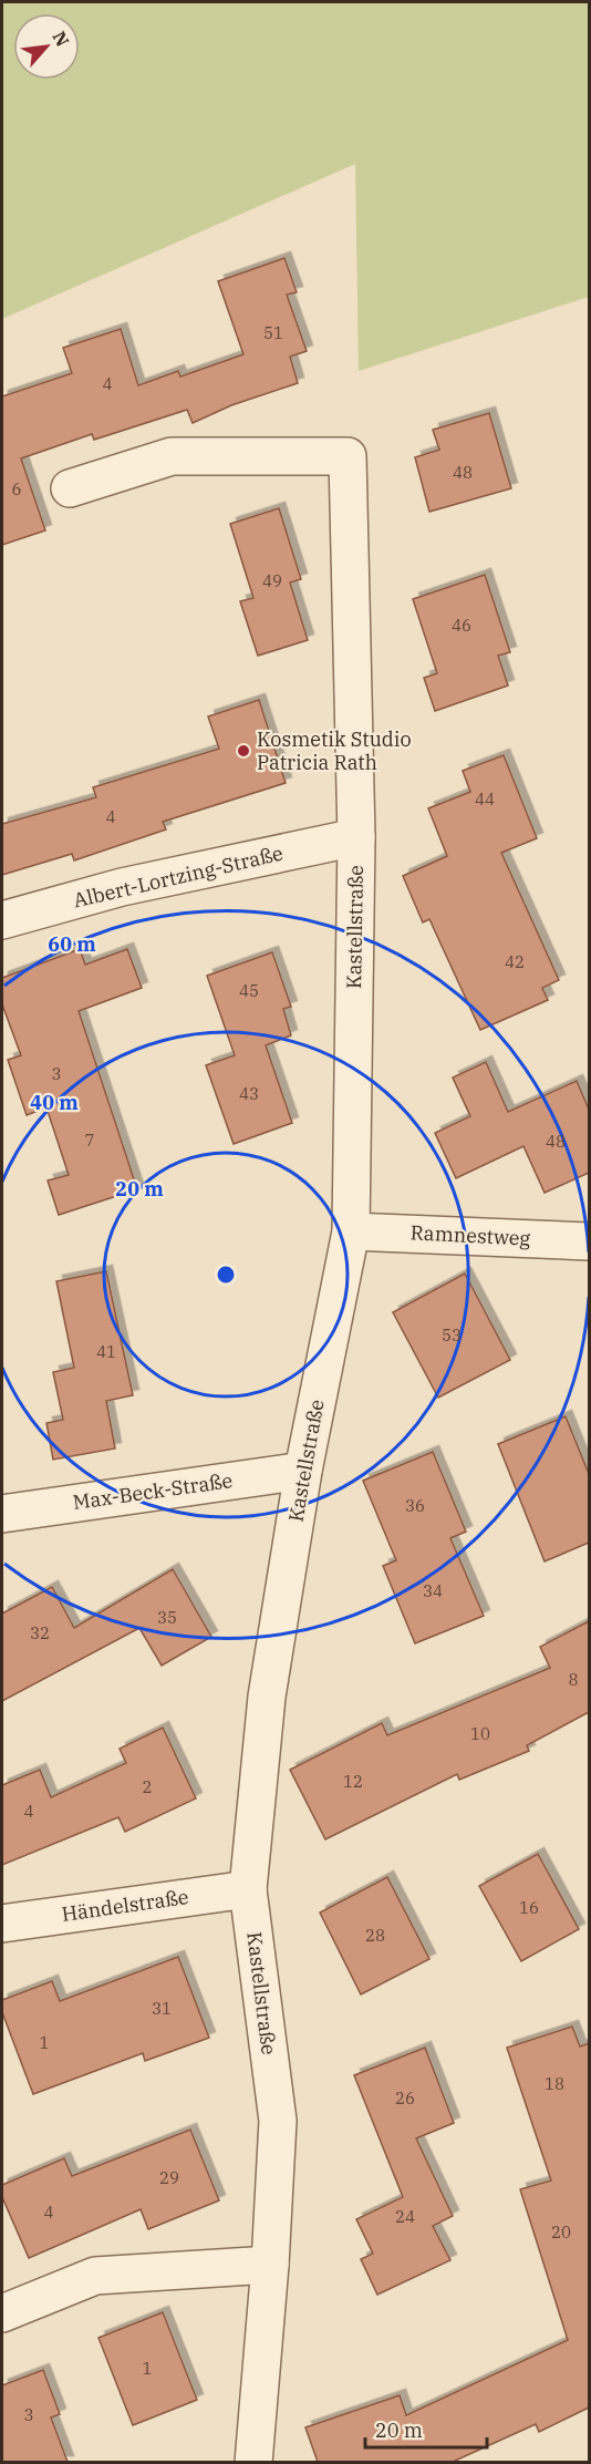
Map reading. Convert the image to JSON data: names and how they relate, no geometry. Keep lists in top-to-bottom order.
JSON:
{
  "streets": {
    "street": [
      "Albert-Lortzing-Straße",
      "Kastellstraße",
      "Ramnestweg",
      "Max-Beck-Straße",
      "Händelstraße"
    ]
  },
  "crossings": [
    ["Albert-Lortzing-Straße", "Kastellstraße"],
    ["Kastellstraße", "Ramnestweg"],
    ["Kastellstraße", "Max-Beck-Straße"],
    ["Kastellstraße", "Händelstraße"]
  ],
  "places": ["Kosmetik Studio Patricia Rath"],
  "house_numbers": [
    "51",
    "4",
    "48",
    "6",
    "49",
    "46",
    "44",
    "4",
    "42",
    "45",
    "3",
    "43",
    "7",
    "48",
    "53",
    "41",
    "36",
    "34",
    "35",
    "32",
    "8",
    "10",
    "12",
    "2",
    "4",
    "16",
    "28",
    "31",
    "1",
    "18",
    "26",
    "29",
    "4",
    "24",
    "20",
    "1",
    "3"
  ],
  "scale_bar": "20 m",
  "north": "top right",
  "rings": ["60 m", "40 m", "20 m"]
}
